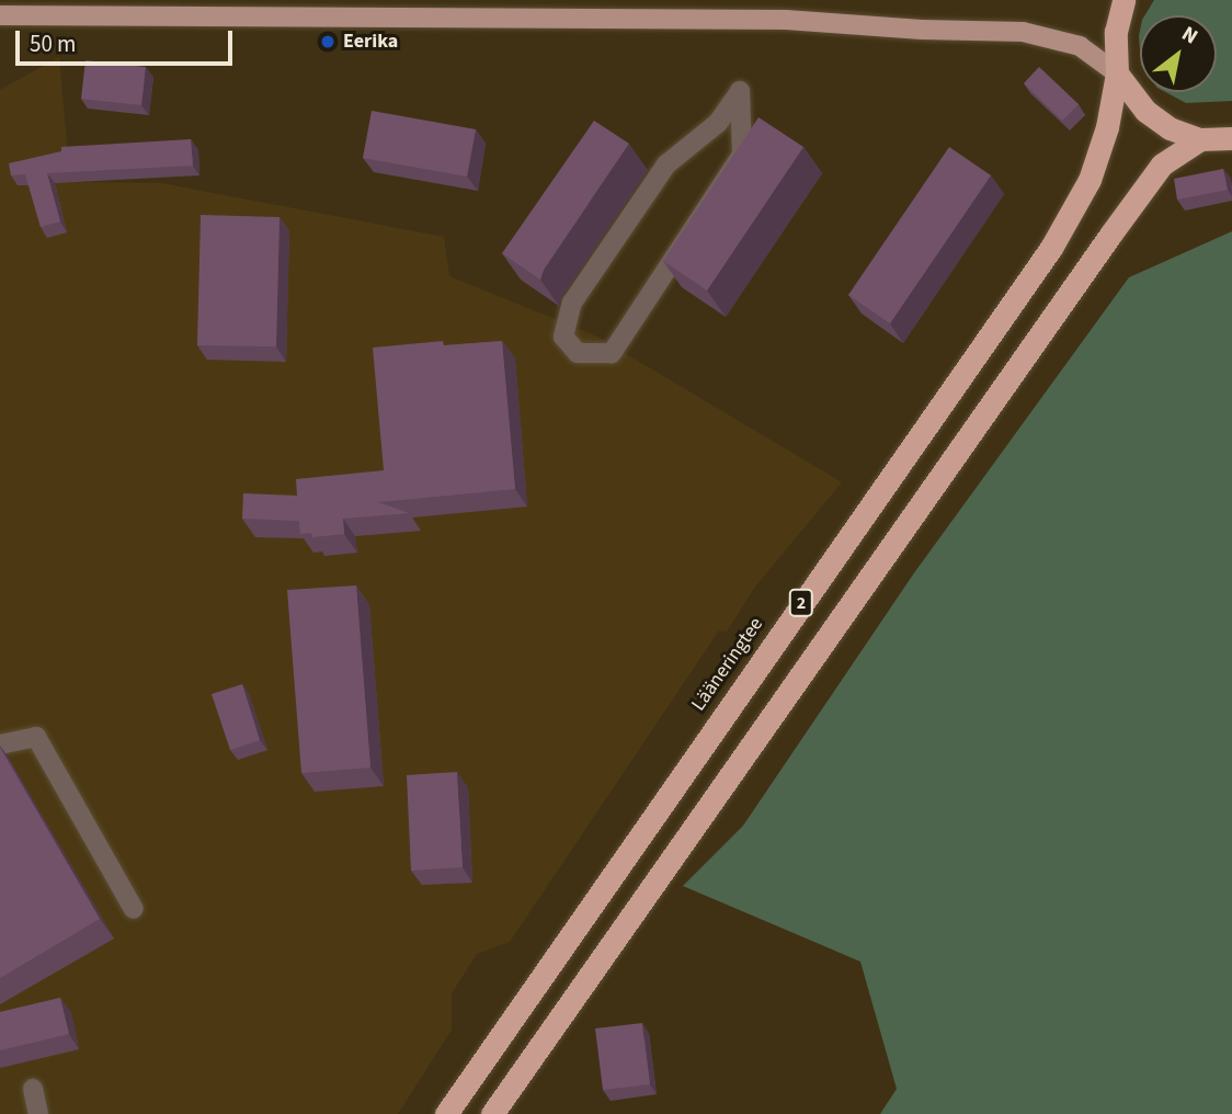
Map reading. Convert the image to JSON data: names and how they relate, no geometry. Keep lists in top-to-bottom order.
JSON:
{
  "streets": {
    "highway": ["2", "Lääneringtee"]
  },
  "places": ["Eerika"],
  "scale_bar": "50 m",
  "north": "top right"
}
